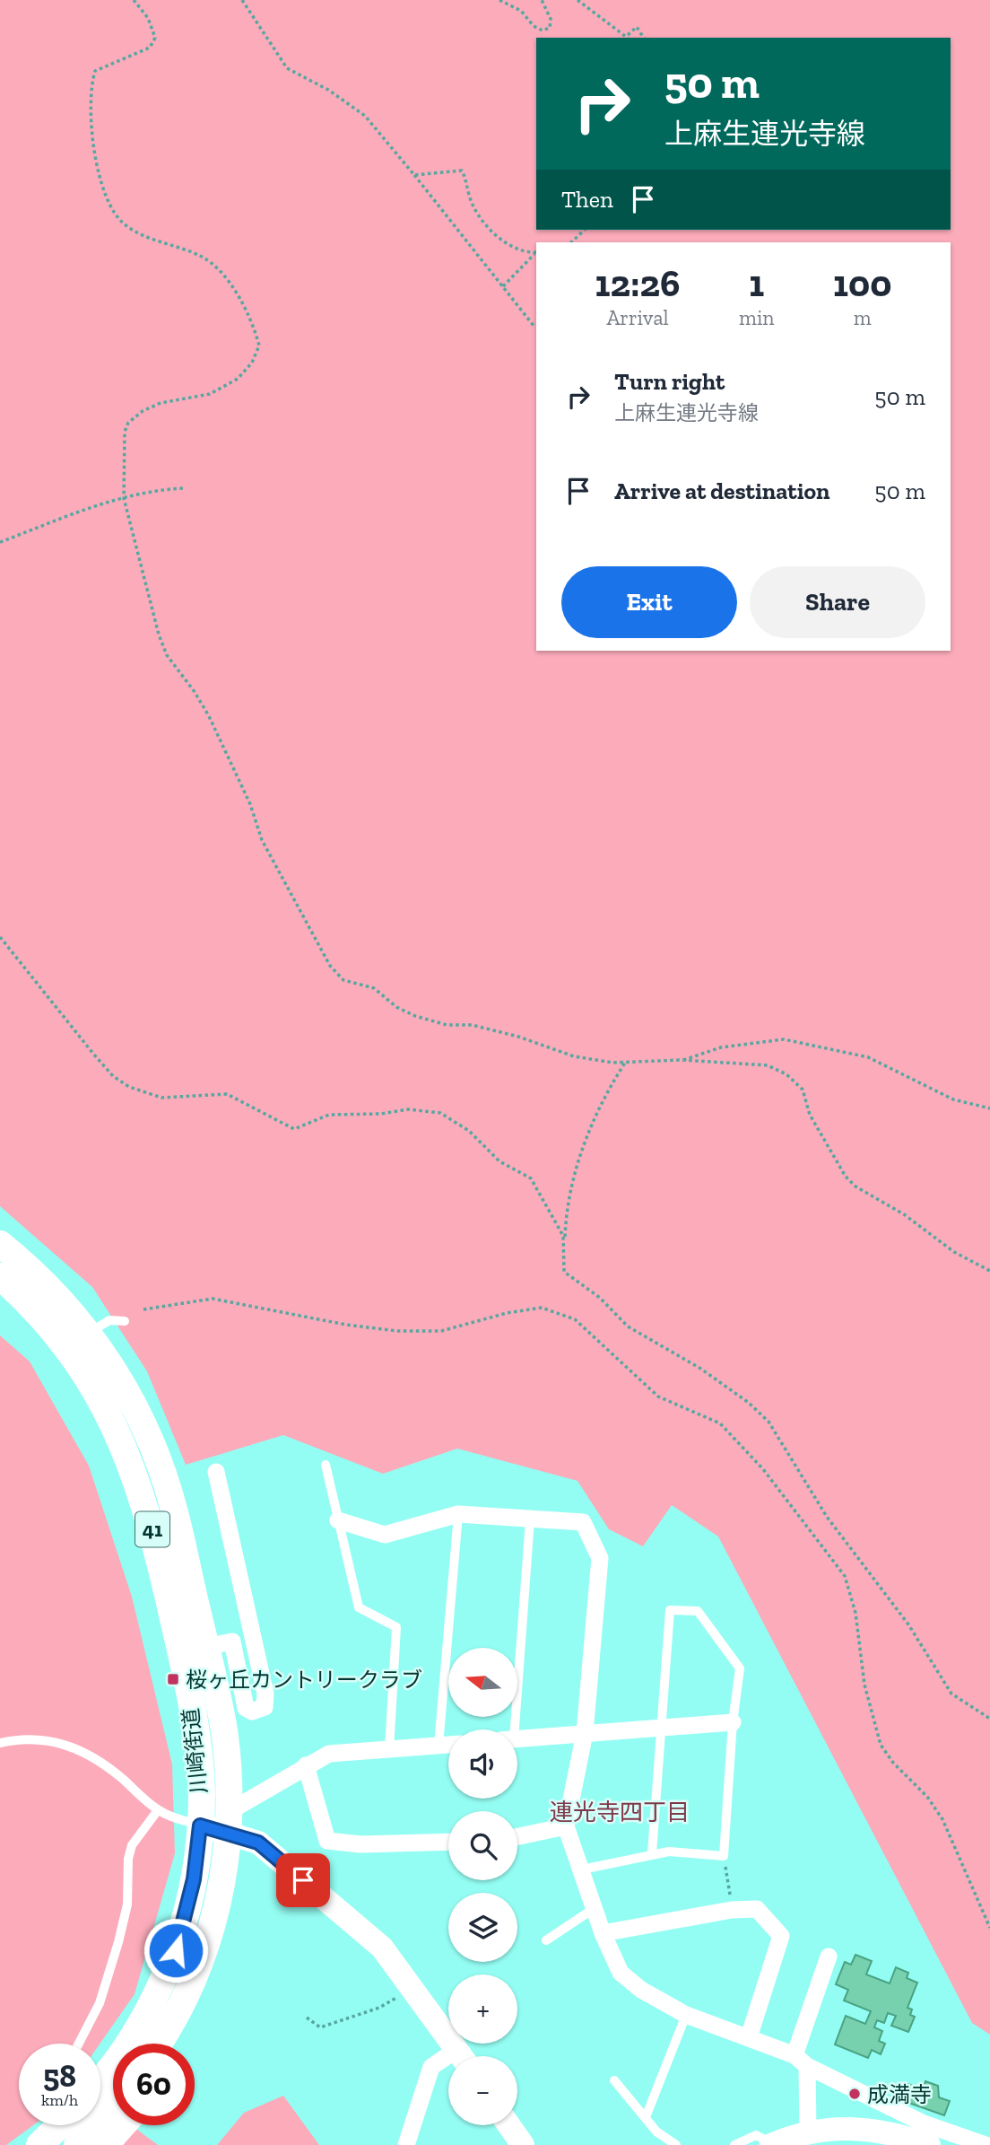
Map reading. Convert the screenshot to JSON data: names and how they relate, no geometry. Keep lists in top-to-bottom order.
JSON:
{
  "streets": {
    "main road": ["41", "川崎街道"]
  },
  "crossings": [
    ["41", "川崎街道"]
  ],
  "districts": ["連光寺四丁目"],
  "places": {
    "transit": ["桜ヶ丘カントリークラブ"],
    "other": ["成満寺"]
  },
  "north": "left",
  "page": {
    "turn": ["50 m", "上麻生連光寺線"],
    "then": "Then",
    "eta": [
      "12:26",
      "Arrival",
      "1",
      "min",
      "100",
      "m"
    ],
    "list": [
      {
        "name": "Turn right",
        "note": "上麻生連光寺線",
        "value": "50 m"
      },
      {
        "name": "Arrive at destination",
        "value": "50 m"
      }
    ],
    "buttons": ["Exit", "Share"],
    "map_buttons": ["+", "−"],
    "speed": "58 km/h",
    "limit": "60"
  }
}
